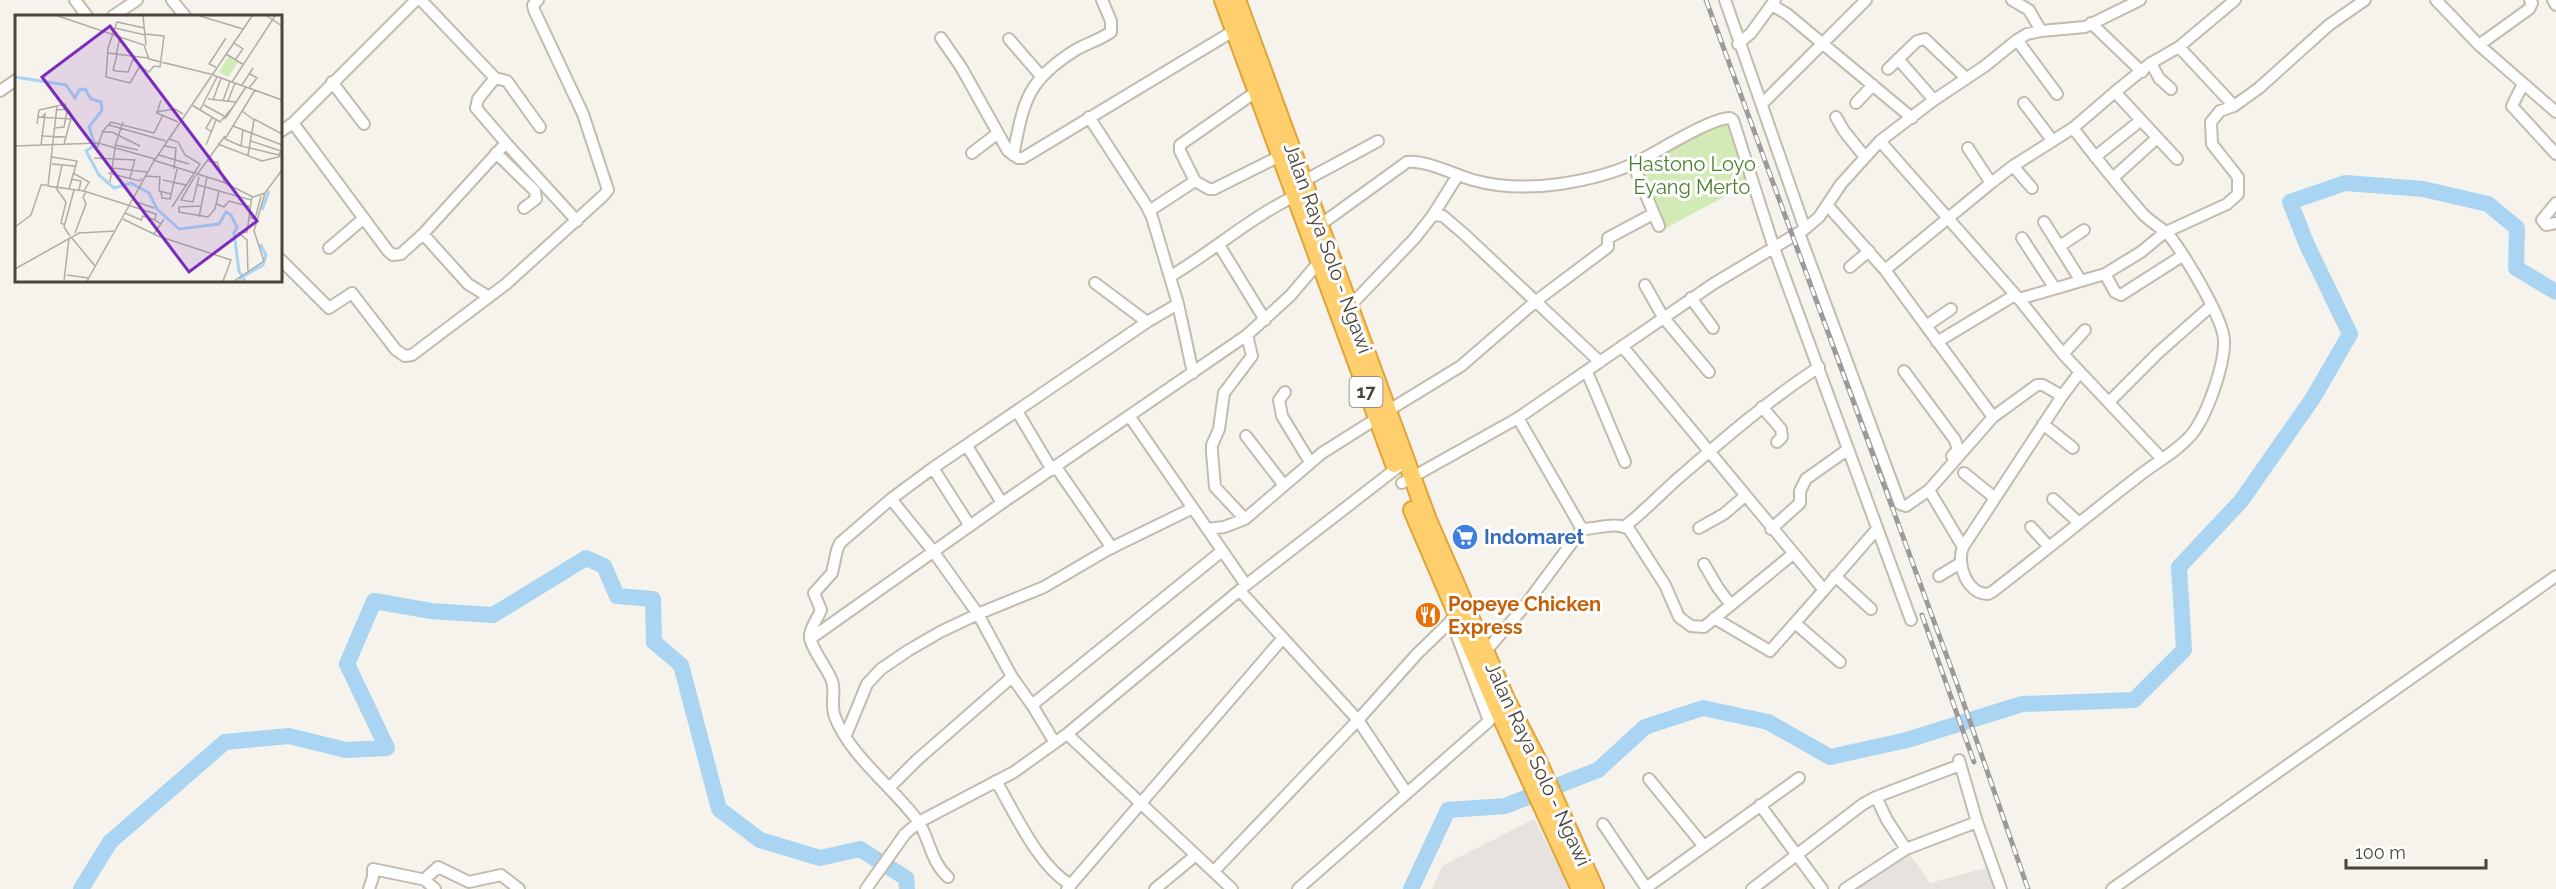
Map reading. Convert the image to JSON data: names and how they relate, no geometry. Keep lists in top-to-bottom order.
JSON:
{
  "streets": {
    "highway": ["Jalan Raya Solo - Ngawi", "17"]
  },
  "parks": ["Hastono Loyo Eyang Merto"],
  "places": {
    "supermarket": ["Indomaret"],
    "restaurant": ["Popeye Chicken Express"]
  },
  "scale_bar": "100 m"
}
